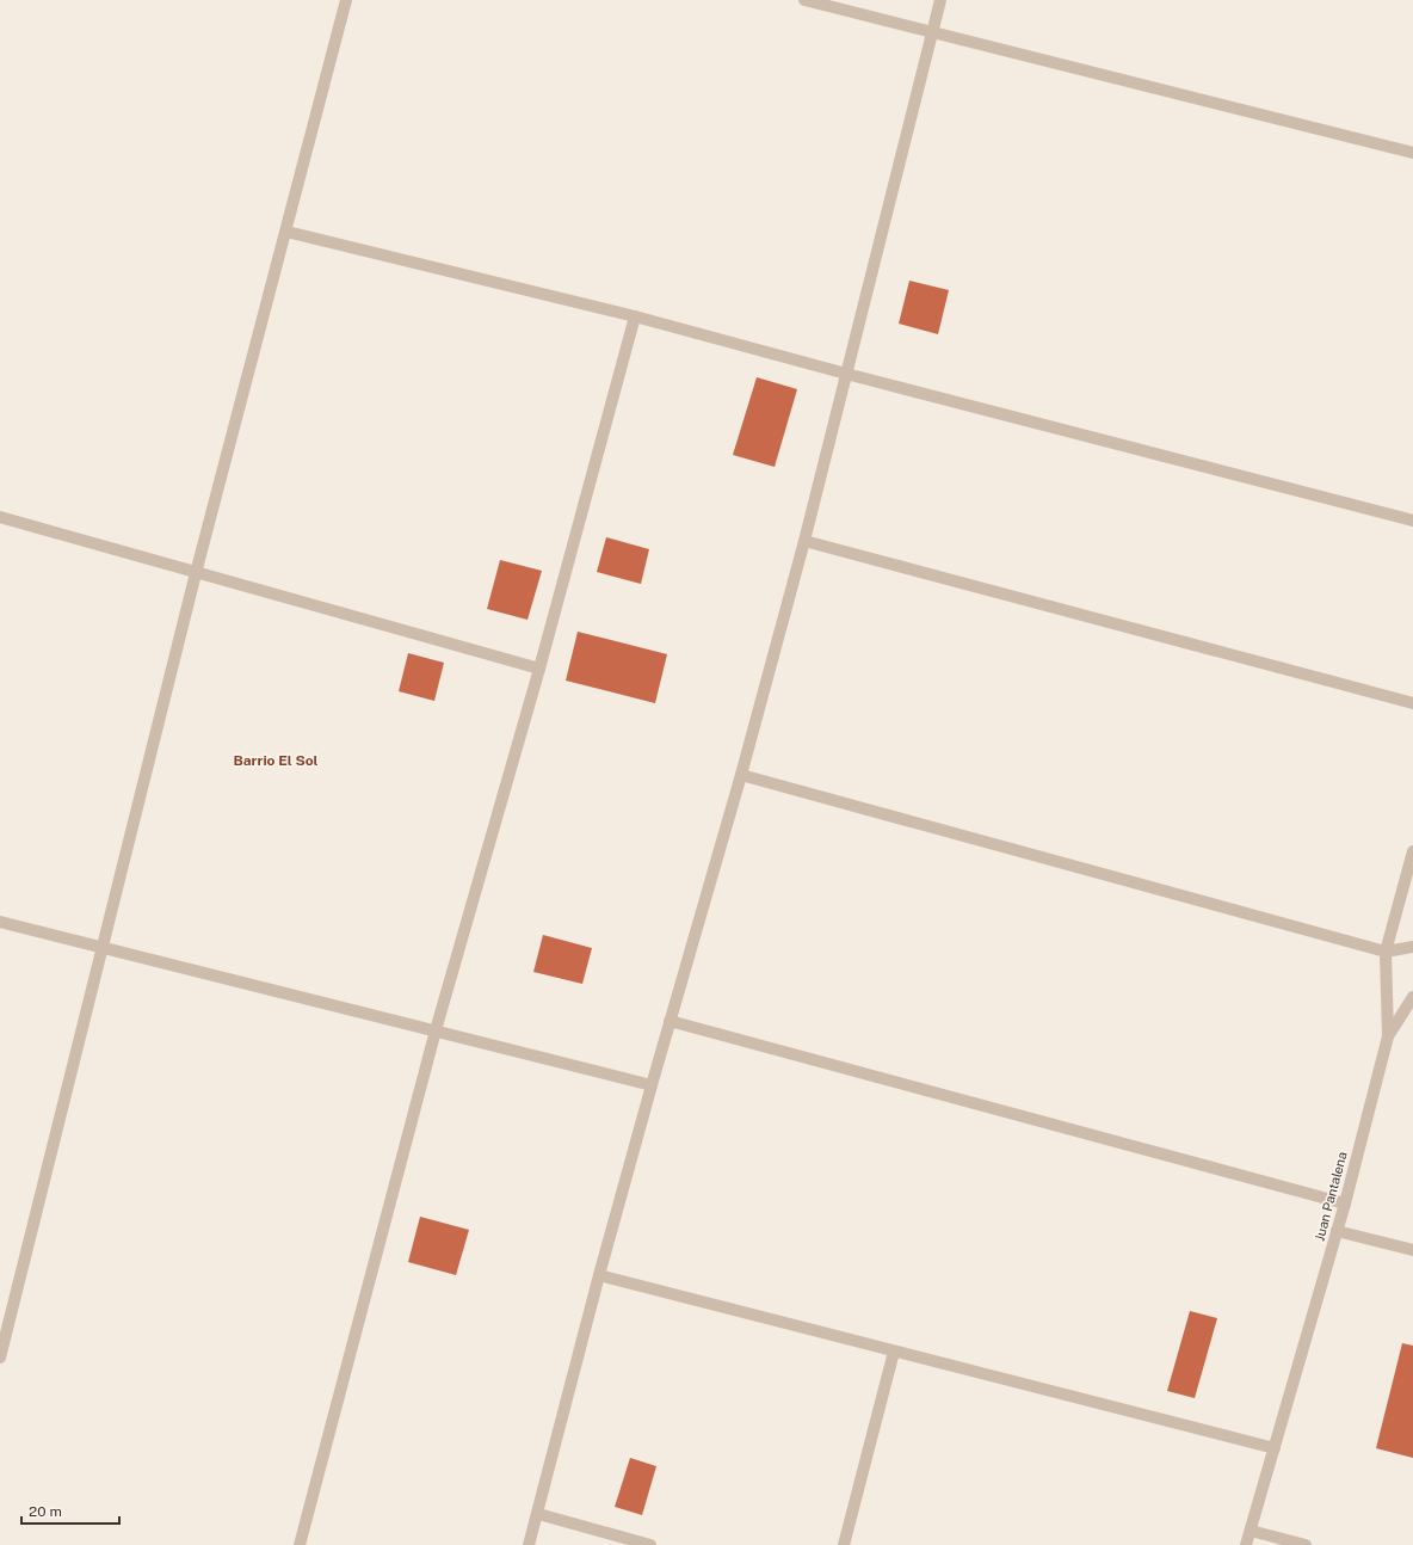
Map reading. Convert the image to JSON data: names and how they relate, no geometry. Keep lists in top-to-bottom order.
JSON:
{
  "streets": {
    "street": ["Juan Pantalena"]
  },
  "districts": ["Barrio El Sol"],
  "scale_bar": "20 m"
}
